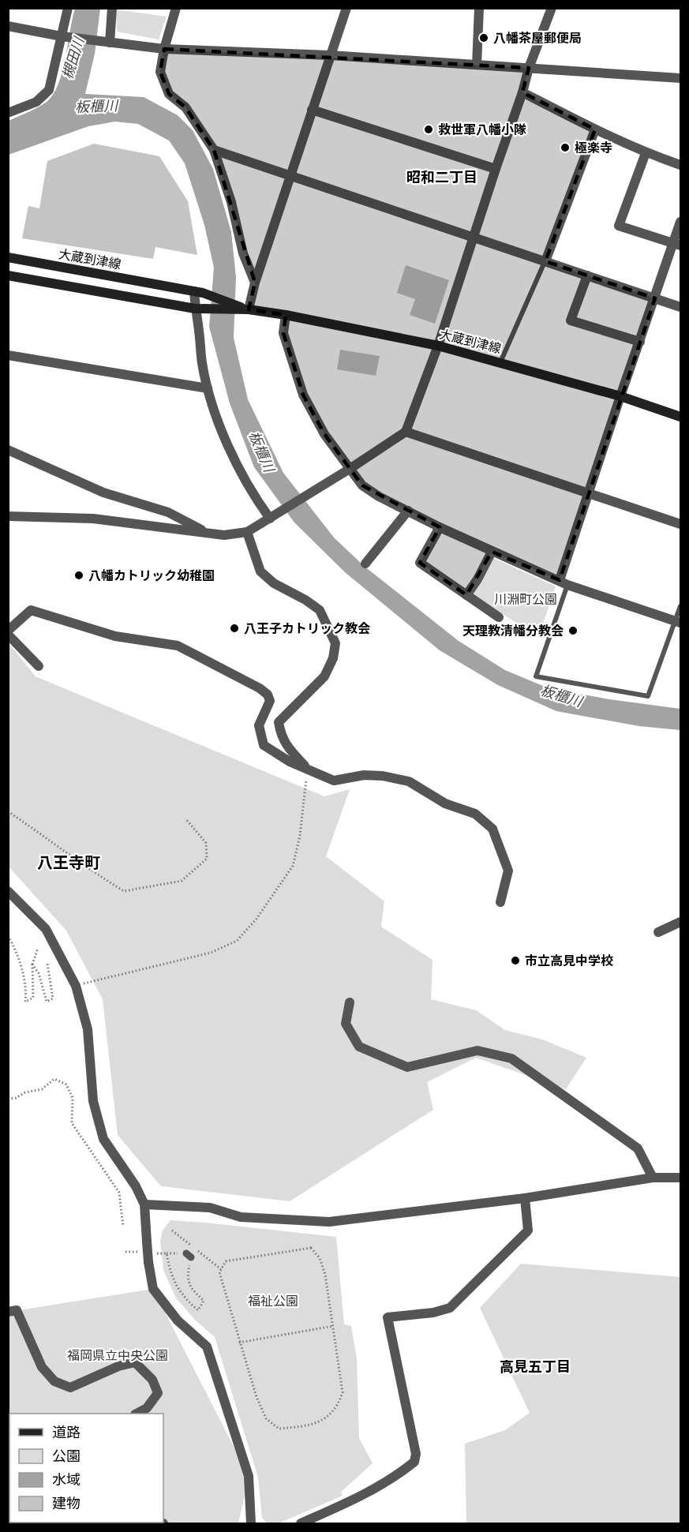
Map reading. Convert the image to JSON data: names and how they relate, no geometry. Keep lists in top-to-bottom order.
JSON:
{
  "streets": {
    "main road": ["大蔵到津線"]
  },
  "districts": ["昭和二丁目", "八王寺町", "高見五丁目"],
  "water": ["槻田川", "板櫃川"],
  "parks": ["川淵町公園", "福祉公園", "福岡県立中央公園"],
  "places": [
    "八幡茶屋郵便局",
    "救世軍八幡小隊",
    "極楽寺",
    "八幡カトリック幼稚園",
    "八王子カトリック教会",
    "天理教清幡分教会",
    "市立高見中学校"
  ],
  "legend": [
    "道路",
    "公園",
    "水域",
    "建物"
  ]
}
